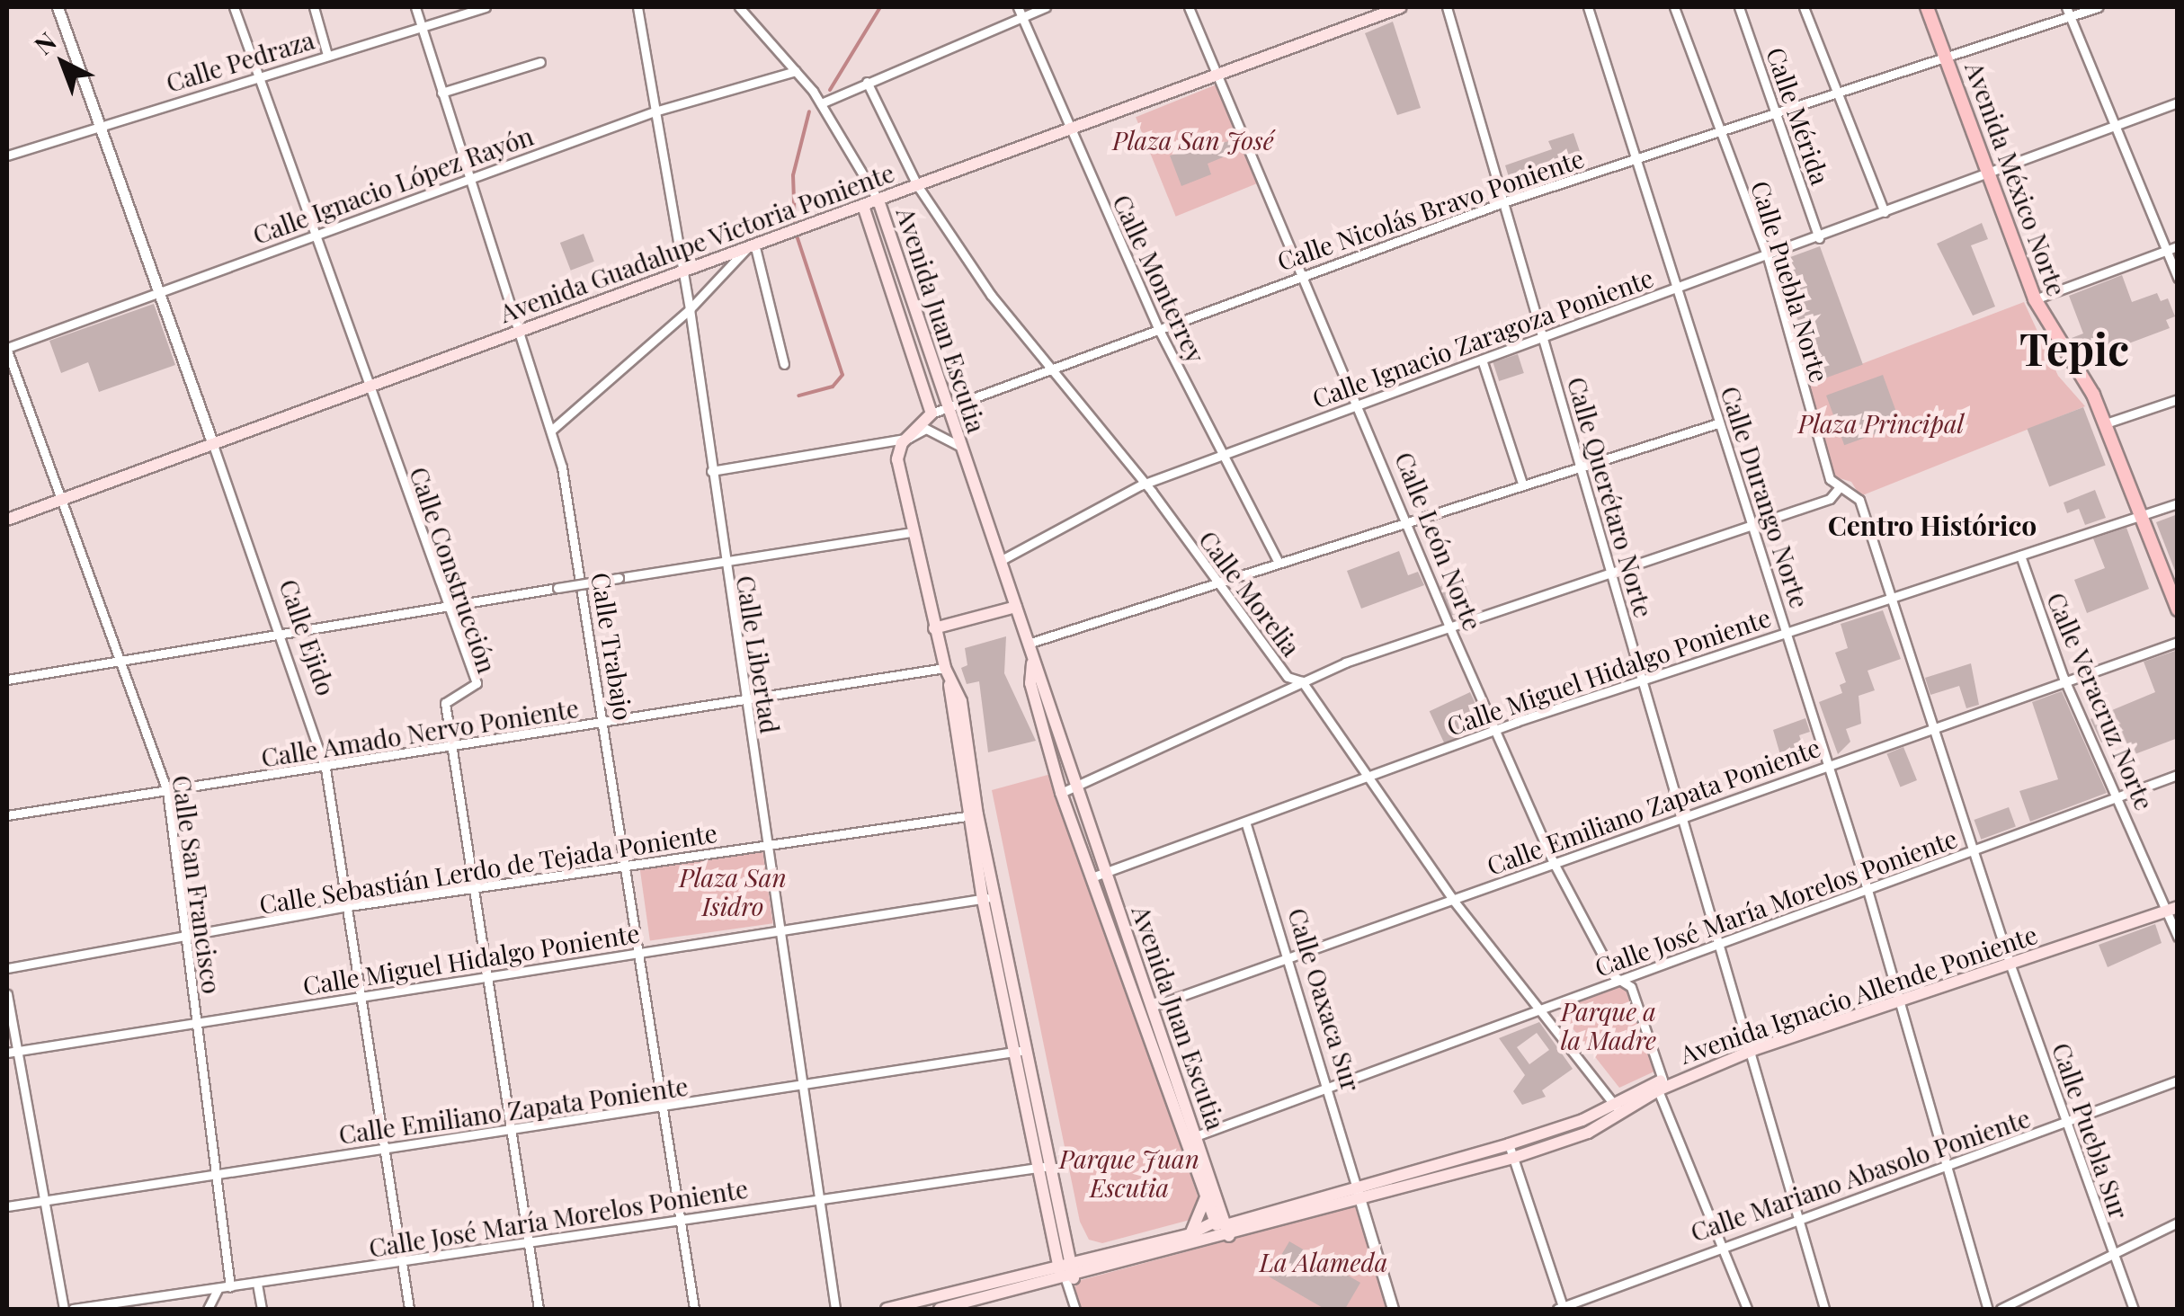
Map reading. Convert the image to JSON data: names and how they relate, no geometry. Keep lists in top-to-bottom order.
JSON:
{
  "streets": {
    "main road": [
      "Avenida México Norte",
      "Avenida Guadalupe Victoria Poniente",
      "Avenida Juan Escutia",
      "Avenida Ignacio Allende Poniente"
    ],
    "street": [
      "Calle Pedraza",
      "Calle Mérida",
      "Calle Ignacio López Rayón",
      "Calle Nicolás Bravo Poniente",
      "Calle Monterrey",
      "Calle Puebla Norte",
      "Calle Ignacio Zaragoza Poniente",
      "Calle Querétaro Norte",
      "Calle Durango Norte",
      "Calle León Norte",
      "Calle Construcción",
      "Calle Morelia",
      "Calle Ejido",
      "Calle Trabajo",
      "Calle Libertad",
      "Calle Miguel Hidalgo Poniente",
      "Calle Veracruz Norte",
      "Calle Amado Nervo Poniente",
      "Calle Emiliano Zapata Poniente",
      "Calle Sebastián Lerdo de Tejada Poniente",
      "Calle San Francisco",
      "Calle José María Morelos Poniente",
      "Calle Oaxaca Sur",
      "Calle Puebla Sur",
      "Calle Mariano Abasolo Poniente"
    ]
  },
  "crossings": [
    ["Calle Pedraza", "Calle Construcción"],
    ["Calle Pedraza", "Calle Ejido"],
    ["Calle Pedraza", "Calle Trabajo"],
    ["Calle Mérida", "Calle Nicolás Bravo Poniente"],
    ["Calle Mérida", "Calle Ignacio Zaragoza Poniente"],
    ["Avenida México Norte", "Calle Nicolás Bravo Poniente"],
    ["Avenida México Norte", "Calle Ignacio Zaragoza Poniente"],
    ["Avenida México Norte", "Calle Miguel Hidalgo Poniente"],
    ["Calle Ignacio López Rayón", "Calle Construcción"],
    ["Calle Ignacio López Rayón", "Calle Ejido"],
    ["Calle Ignacio López Rayón", "Calle Trabajo"],
    ["Calle Ignacio López Rayón", "Calle Libertad"],
    ["Calle Ignacio López Rayón", "Calle San Francisco"],
    ["Calle Nicolás Bravo Poniente", "Calle Monterrey"],
    ["Calle Nicolás Bravo Poniente", "Calle Puebla Norte"],
    ["Calle Nicolás Bravo Poniente", "Avenida Juan Escutia"],
    ["Calle Nicolás Bravo Poniente", "Calle Querétaro Norte"],
    ["Calle Nicolás Bravo Poniente", "Calle Durango Norte"],
    ["Calle Nicolás Bravo Poniente", "Calle León Norte"],
    ["Calle Nicolás Bravo Poniente", "Calle Morelia"],
    ["Avenida Guadalupe Victoria Poniente", "Calle Monterrey"],
    ["Avenida Guadalupe Victoria Poniente", "Avenida Juan Escutia"],
    ["Avenida Guadalupe Victoria Poniente", "Calle León Norte"],
    ["Avenida Guadalupe Victoria Poniente", "Calle Construcción"],
    ["Avenida Guadalupe Victoria Poniente", "Calle Morelia"],
    ["Avenida Guadalupe Victoria Poniente", "Calle Ejido"],
    ["Avenida Guadalupe Victoria Poniente", "Calle Trabajo"],
    ["Avenida Guadalupe Victoria Poniente", "Calle Libertad"],
    ["Avenida Guadalupe Victoria Poniente", "Calle San Francisco"],
    ["Calle Monterrey", "Calle Ignacio Zaragoza Poniente"],
    ["Calle Puebla Norte", "Calle Ignacio Zaragoza Poniente"],
    ["Calle Puebla Norte", "Calle Miguel Hidalgo Poniente"],
    ["Calle Puebla Norte", "Calle Emiliano Zapata Poniente"],
    ["Calle Puebla Norte", "Calle José María Morelos Poniente"],
    ["Calle Puebla Norte", "Avenida Ignacio Allende Poniente"],
    ["Calle Puebla Norte", "Calle Puebla Sur"],
    ["Avenida Juan Escutia", "Calle Ignacio Zaragoza Poniente"],
    ["Avenida Juan Escutia", "Calle Miguel Hidalgo Poniente"],
    ["Avenida Juan Escutia", "Calle Emiliano Zapata Poniente"],
    ["Avenida Juan Escutia", "Calle José María Morelos Poniente"],
    ["Avenida Juan Escutia", "Avenida Ignacio Allende Poniente"],
    ["Calle Ignacio Zaragoza Poniente", "Calle Querétaro Norte"],
    ["Calle Ignacio Zaragoza Poniente", "Calle Durango Norte"],
    ["Calle Ignacio Zaragoza Poniente", "Calle León Norte"],
    ["Calle Ignacio Zaragoza Poniente", "Calle Morelia"],
    ["Calle Querétaro Norte", "Calle Miguel Hidalgo Poniente"],
    ["Calle Querétaro Norte", "Calle Emiliano Zapata Poniente"],
    ["Calle Querétaro Norte", "Calle José María Morelos Poniente"],
    ["Calle Querétaro Norte", "Avenida Ignacio Allende Poniente"],
    ["Calle Querétaro Norte", "Calle Mariano Abasolo Poniente"],
    ["Calle Durango Norte", "Calle Miguel Hidalgo Poniente"],
    ["Calle Durango Norte", "Calle Emiliano Zapata Poniente"],
    ["Calle Durango Norte", "Calle José María Morelos Poniente"],
    ["Calle Durango Norte", "Avenida Ignacio Allende Poniente"],
    ["Calle Durango Norte", "Calle Mariano Abasolo Poniente"],
    ["Calle León Norte", "Calle Miguel Hidalgo Poniente"],
    ["Calle León Norte", "Calle Emiliano Zapata Poniente"],
    ["Calle León Norte", "Calle José María Morelos Poniente"],
    ["Calle León Norte", "Avenida Ignacio Allende Poniente"],
    ["Calle León Norte", "Calle Mariano Abasolo Poniente"],
    ["Calle Construcción", "Calle Miguel Hidalgo Poniente"],
    ["Calle Construcción", "Calle Amado Nervo Poniente"],
    ["Calle Construcción", "Calle Emiliano Zapata Poniente"],
    ["Calle Construcción", "Calle Sebastián Lerdo de Tejada Poniente"],
    ["Calle Construcción", "Calle José María Morelos Poniente"],
    ["Calle Morelia", "Calle Miguel Hidalgo Poniente"],
    ["Calle Morelia", "Calle Emiliano Zapata Poniente"],
    ["Calle Morelia", "Calle José María Morelos Poniente"],
    ["Calle Morelia", "Avenida Ignacio Allende Poniente"],
    ["Calle Ejido", "Calle Miguel Hidalgo Poniente"],
    ["Calle Ejido", "Calle Amado Nervo Poniente"],
    ["Calle Ejido", "Calle Emiliano Zapata Poniente"],
    ["Calle Ejido", "Calle Sebastián Lerdo de Tejada Poniente"],
    ["Calle Ejido", "Calle José María Morelos Poniente"],
    ["Calle Trabajo", "Calle Miguel Hidalgo Poniente"],
    ["Calle Trabajo", "Calle Amado Nervo Poniente"],
    ["Calle Trabajo", "Calle Emiliano Zapata Poniente"],
    ["Calle Trabajo", "Calle Sebastián Lerdo de Tejada Poniente"],
    ["Calle Trabajo", "Calle José María Morelos Poniente"],
    ["Calle Libertad", "Calle Miguel Hidalgo Poniente"],
    ["Calle Libertad", "Calle Amado Nervo Poniente"],
    ["Calle Libertad", "Calle Emiliano Zapata Poniente"],
    ["Calle Libertad", "Calle Sebastián Lerdo de Tejada Poniente"],
    ["Calle Libertad", "Calle José María Morelos Poniente"],
    ["Calle Miguel Hidalgo Poniente", "Calle Veracruz Norte"],
    ["Calle Miguel Hidalgo Poniente", "Calle San Francisco"],
    ["Calle Miguel Hidalgo Poniente", "Calle Oaxaca Sur"],
    ["Calle Veracruz Norte", "Calle Emiliano Zapata Poniente"],
    ["Calle Veracruz Norte", "Calle José María Morelos Poniente"],
    ["Calle Veracruz Norte", "Avenida Ignacio Allende Poniente"],
    ["Calle Amado Nervo Poniente", "Calle San Francisco"],
    ["Calle Emiliano Zapata Poniente", "Calle San Francisco"],
    ["Calle Emiliano Zapata Poniente", "Calle Oaxaca Sur"],
    ["Calle Sebastián Lerdo de Tejada Poniente", "Calle San Francisco"],
    ["Calle San Francisco", "Calle José María Morelos Poniente"],
    ["Calle José María Morelos Poniente", "Calle Oaxaca Sur"],
    ["Avenida Ignacio Allende Poniente", "Calle Oaxaca Sur"],
    ["Avenida Ignacio Allende Poniente", "Calle Puebla Sur"],
    ["Calle Puebla Sur", "Calle Mariano Abasolo Poniente"]
  ],
  "districts": ["Tepic", "Centro Histórico"],
  "parks": [
    "Plaza San José",
    "Plaza Principal",
    "Plaza San Isidro",
    "Parque a la Madre",
    "Parque Juan Escutia",
    "La Alameda"
  ],
  "north": "top left"
}
